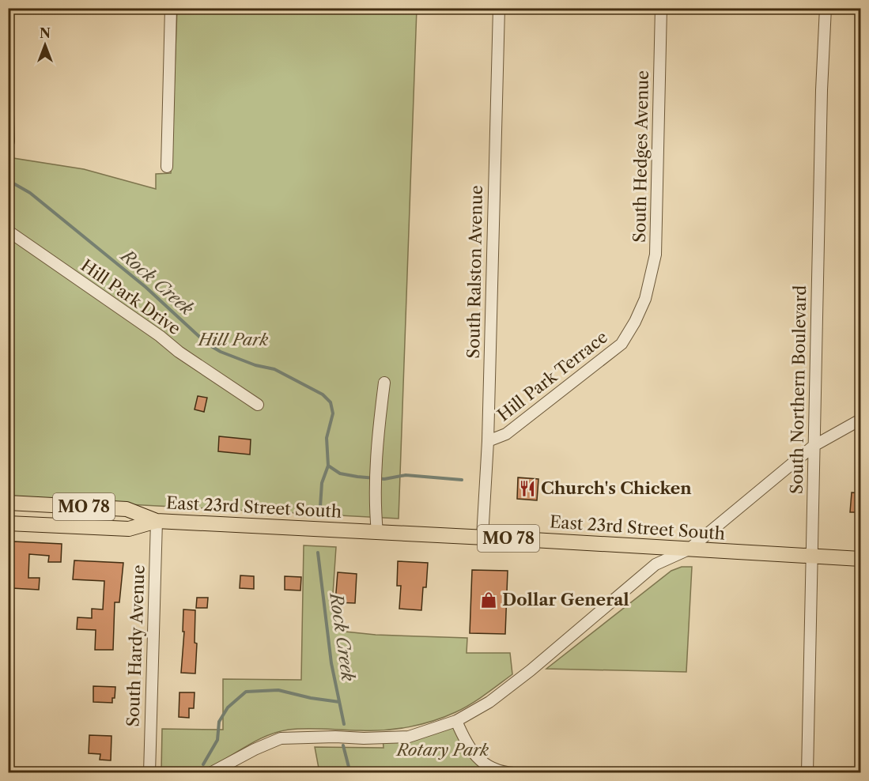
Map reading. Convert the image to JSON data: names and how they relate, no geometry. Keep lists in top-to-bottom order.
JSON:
{
  "streets": {
    "main road": ["MO 78", "East 23rd Street South"],
    "street": [
      "South Hedges Avenue",
      "South Ralston Avenue",
      "Hill Park Drive",
      "Hill Park Terrace",
      "South Northern Boulevard",
      "South Hardy Avenue"
    ]
  },
  "crossings": [
    ["South Hedges Avenue", "Hill Park Terrace"],
    ["South Ralston Avenue", "Hill Park Terrace"],
    ["South Ralston Avenue", "East 23rd Street South"],
    ["South Northern Boulevard", "East 23rd Street South"],
    ["East 23rd Street South", "South Hardy Avenue"]
  ],
  "water": ["Rock Creek"],
  "parks": ["Hill Park", "Rotary Park"],
  "places": {
    "restaurant": ["Church's Chicken"],
    "shop": ["Dollar General"]
  },
  "north": "top"
}
